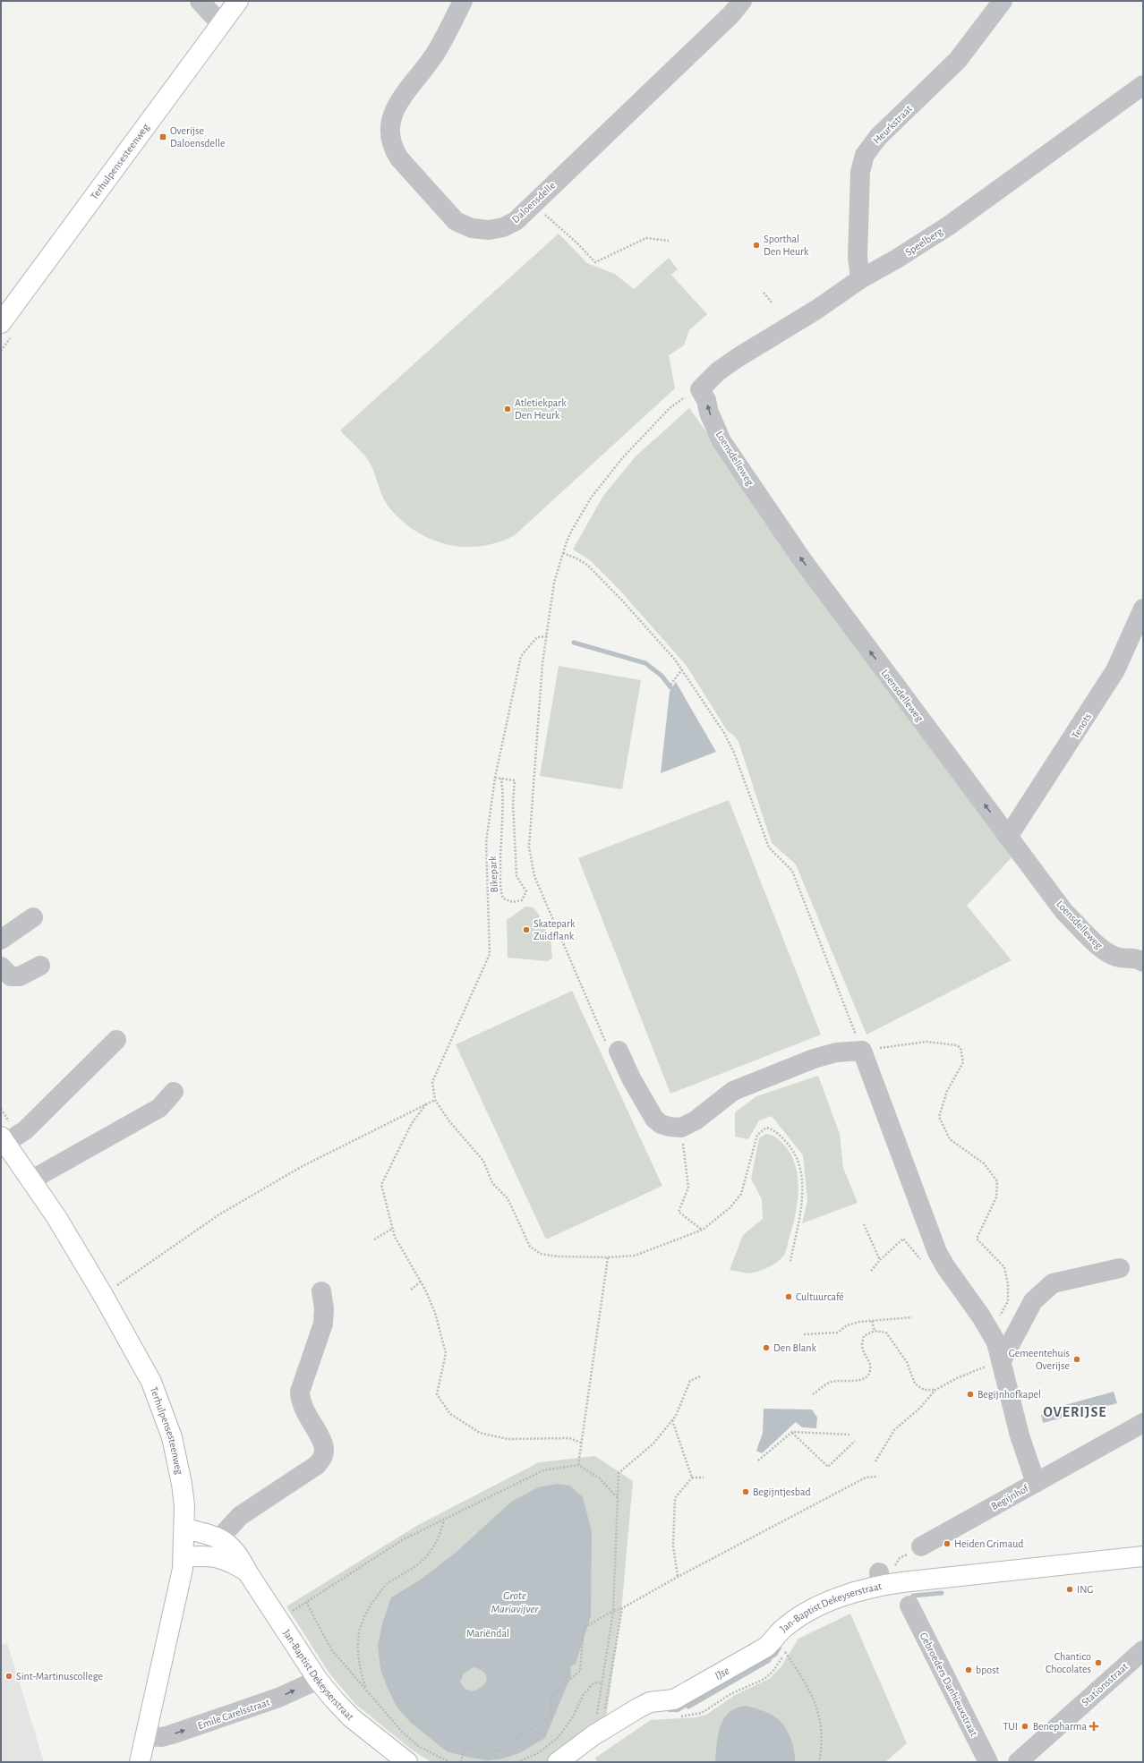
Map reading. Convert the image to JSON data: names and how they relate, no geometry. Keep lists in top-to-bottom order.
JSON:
{
  "streets": {
    "main road": ["Terhulpensesteenweg", "Jan-Baptist Dekeyserstraat"],
    "street": [
      "Heurkstraat",
      "Daloensdelle",
      "Speelberg",
      "Loensdelleweg",
      "Tenots",
      "Begijnhof",
      "Gebroeders Danhieuxstraat",
      "Stationsstraat",
      "Emile Carelsstraat"
    ],
    "path": ["Bikepark"]
  },
  "crossings": [
    ["Heurkstraat", "Speelberg"],
    ["Terhulpensesteenweg", "Jan-Baptist Dekeyserstraat"],
    ["Terhulpensesteenweg", "Emile Carelsstraat"],
    ["Speelberg", "Loensdelleweg"],
    ["Loensdelleweg", "Tenots"],
    ["Jan-Baptist Dekeyserstraat", "Emile Carelsstraat"]
  ],
  "one_way": ["Loensdelleweg", "Emile Carelsstraat"],
  "districts": ["OVERIJSE"],
  "water": ["Grote Mariavijver", "IJse"],
  "parks": ["Mariëndal"],
  "places": {
    "transit": ["Overijse Daloensdelle"],
    "other": [
      "Sporthal Den Heurk",
      "Atletiekpark Den Heurk",
      "Skatepark Zuidflank",
      "Cultuurcafé",
      "Den Blank",
      "Gemeentehuis Overijse",
      "Begijnhofkapel",
      "Begijntjesbad",
      "Heiden Grimaud",
      "ING",
      "Chantico Chocolates",
      "bpost",
      "Sint-Martinuscollege",
      "TUI"
    ],
    "health": ["Benepharma"]
  }
}
